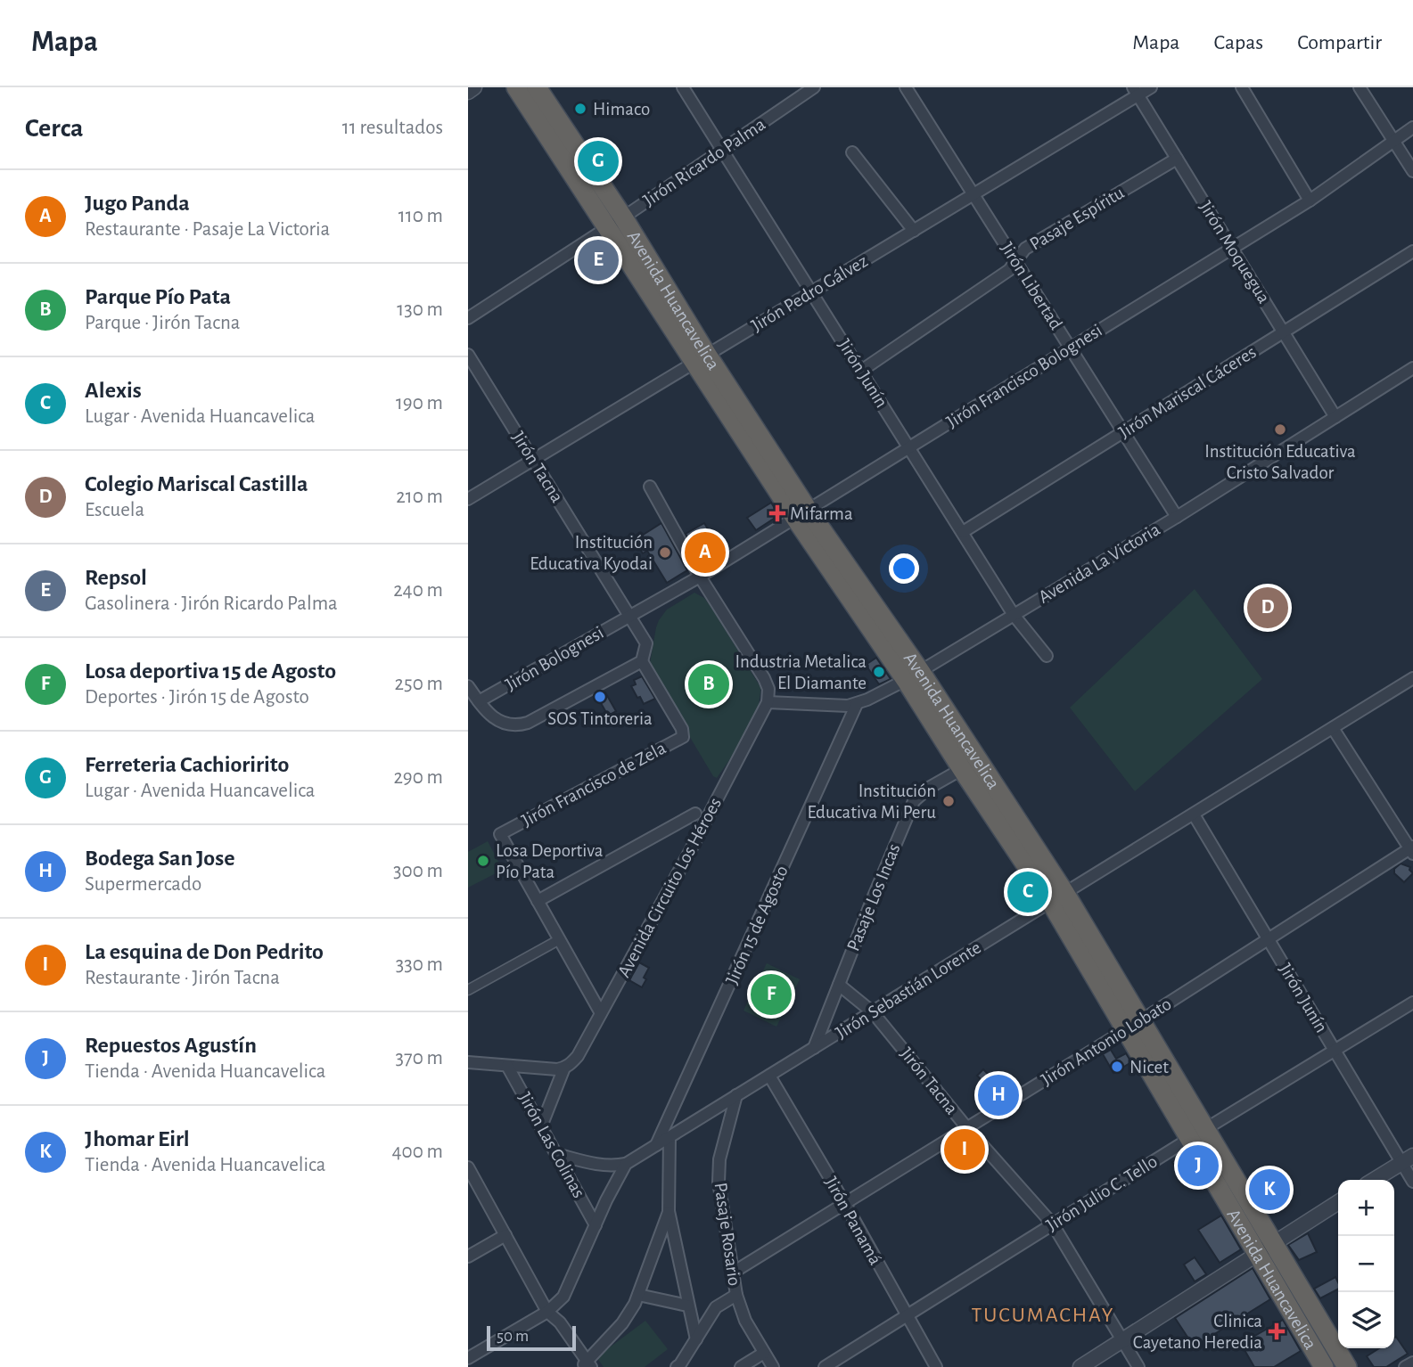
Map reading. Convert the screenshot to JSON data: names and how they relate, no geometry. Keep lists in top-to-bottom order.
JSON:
{
  "streets": {
    "highway": ["Avenida Huancavelica"],
    "street": [
      "Jirón Ricardo Palma",
      "Pasaje Espíritu",
      "Jirón Moquegua",
      "Jirón Libertad",
      "Jirón Pedro Gálvez",
      "Jirón Junín",
      "Jirón Francisco Bolognesi",
      "Jirón Mariscal Cáceres",
      "Jirón Tacna",
      "Avenida La Victoria",
      "Jirón Bolognesi",
      "Jirón Francisco de Zela",
      "Avenida Circuito Los Héroes",
      "Pasaje Los Incas",
      "Jirón 15 de Agosto",
      "Jirón Sebastián Lorente",
      "Jirón Antonio Lobato",
      "Jirón Las Colinas",
      "Jirón Julio C. Tello",
      "Jirón Panamá",
      "Pasaje Rosario"
    ]
  },
  "crossings": [
    ["Jirón Ricardo Palma", "Avenida Huancavelica"],
    ["Jirón Ricardo Palma", "Jirón Junín"],
    ["Pasaje Espíritu", "Jirón Moquegua"],
    ["Pasaje Espíritu", "Jirón Libertad"],
    ["Pasaje Espíritu", "Jirón Junín"],
    ["Jirón Moquegua", "Jirón Pedro Gálvez"],
    ["Jirón Moquegua", "Jirón Francisco Bolognesi"],
    ["Jirón Moquegua", "Jirón Mariscal Cáceres"],
    ["Jirón Moquegua", "Avenida La Victoria"],
    ["Jirón Libertad", "Jirón Pedro Gálvez"],
    ["Jirón Libertad", "Jirón Francisco Bolognesi"],
    ["Jirón Libertad", "Jirón Mariscal Cáceres"],
    ["Jirón Libertad", "Avenida La Victoria"],
    ["Jirón Pedro Gálvez", "Avenida Huancavelica"],
    ["Jirón Pedro Gálvez", "Jirón Junín"],
    ["Jirón Pedro Gálvez", "Jirón Tacna"],
    ["Avenida Huancavelica", "Jirón Francisco Bolognesi"],
    ["Avenida Huancavelica", "Avenida La Victoria"],
    ["Avenida Huancavelica", "Pasaje Los Incas"],
    ["Avenida Huancavelica", "Jirón Sebastián Lorente"],
    ["Avenida Huancavelica", "Jirón Antonio Lobato"],
    ["Avenida Huancavelica", "Jirón Julio C. Tello"],
    ["Jirón Junín", "Jirón Francisco Bolognesi"],
    ["Jirón Junín", "Jirón Mariscal Cáceres"],
    ["Jirón Junín", "Avenida La Victoria"],
    ["Jirón Junín", "Jirón Sebastián Lorente"],
    ["Jirón Junín", "Jirón Antonio Lobato"],
    ["Jirón Junín", "Jirón Julio C. Tello"],
    ["Jirón Francisco Bolognesi", "Jirón Tacna"],
    ["Jirón Francisco Bolognesi", "Jirón Bolognesi"],
    ["Jirón Tacna", "Jirón Bolognesi"],
    ["Jirón Tacna", "Jirón Francisco de Zela"],
    ["Jirón Tacna", "Pasaje Los Incas"],
    ["Jirón Tacna", "Jirón Sebastián Lorente"],
    ["Jirón Tacna", "Jirón Antonio Lobato"],
    ["Jirón Tacna", "Jirón Julio C. Tello"],
    ["Avenida La Victoria", "Avenida Circuito Los Héroes"],
    ["Avenida La Victoria", "Jirón 15 de Agosto"],
    ["Avenida Circuito Los Héroes", "Jirón Las Colinas"],
    ["Pasaje Los Incas", "Jirón Sebastián Lorente"],
    ["Jirón 15 de Agosto", "Jirón Sebastián Lorente"],
    ["Jirón Sebastián Lorente", "Jirón Panamá"],
    ["Jirón Sebastián Lorente", "Pasaje Rosario"],
    ["Jirón Antonio Lobato", "Jirón Panamá"],
    ["Jirón Antonio Lobato", "Pasaje Rosario"],
    ["Jirón Julio C. Tello", "Jirón Panamá"]
  ],
  "districts": ["TUCUMACHAY"],
  "places": {
    "other": [
      "Himaco",
      "Institución Educativa Cristo Salvador",
      "Institución Educativa Kyodai",
      "Industria Metalica El Diamante",
      "SOS Tintoreria",
      "Institución Educativa Mi Peru",
      "Losa Deportiva Pío Pata",
      "Nicet"
    ],
    "health": ["Mifarma", "Clinica Cayetano Heredia"]
  },
  "scale_bar": "50 m",
  "page": {
    "header": "Mapa",
    "nav": ["Mapa", "Capas", "Compartir"],
    "heading": ["Cerca", "11 resultados"],
    "pins": [
      "G",
      "E",
      "A",
      "D",
      "B",
      "C",
      "F",
      "H",
      "I",
      "J",
      "K"
    ],
    "list": [
      {
        "mark": "A",
        "name": "Jugo Panda",
        "note": "Restaurante · Pasaje La Victoria",
        "value": "110 m"
      },
      {
        "mark": "B",
        "name": "Parque Pío Pata",
        "note": "Parque · Jirón Tacna",
        "value": "130 m"
      },
      {
        "mark": "C",
        "name": "Alexis",
        "note": "Lugar · Avenida Huancavelica",
        "value": "190 m"
      },
      {
        "mark": "D",
        "name": "Colegio Mariscal Castilla",
        "note": "Escuela",
        "value": "210 m"
      },
      {
        "mark": "E",
        "name": "Repsol",
        "note": "Gasolinera · Jirón Ricardo Palma",
        "value": "240 m"
      },
      {
        "mark": "F",
        "name": "Losa deportiva 15 de Agosto",
        "note": "Deportes · Jirón 15 de Agosto",
        "value": "250 m"
      },
      {
        "mark": "G",
        "name": "Ferreteria Cachioririto",
        "note": "Lugar · Avenida Huancavelica",
        "value": "290 m"
      },
      {
        "mark": "H",
        "name": "Bodega San Jose",
        "note": "Supermercado",
        "value": "300 m"
      },
      {
        "mark": "I",
        "name": "La esquina de Don Pedrito",
        "note": "Restaurante · Jirón Tacna",
        "value": "330 m"
      },
      {
        "mark": "J",
        "name": "Repuestos Agustín",
        "note": "Tienda · Avenida Huancavelica",
        "value": "370 m"
      },
      {
        "mark": "K",
        "name": "Jhomar Eirl",
        "note": "Tienda · Avenida Huancavelica",
        "value": "400 m"
      }
    ],
    "map_buttons": ["+", "−"],
    "scale": "50 m"
  }
}
